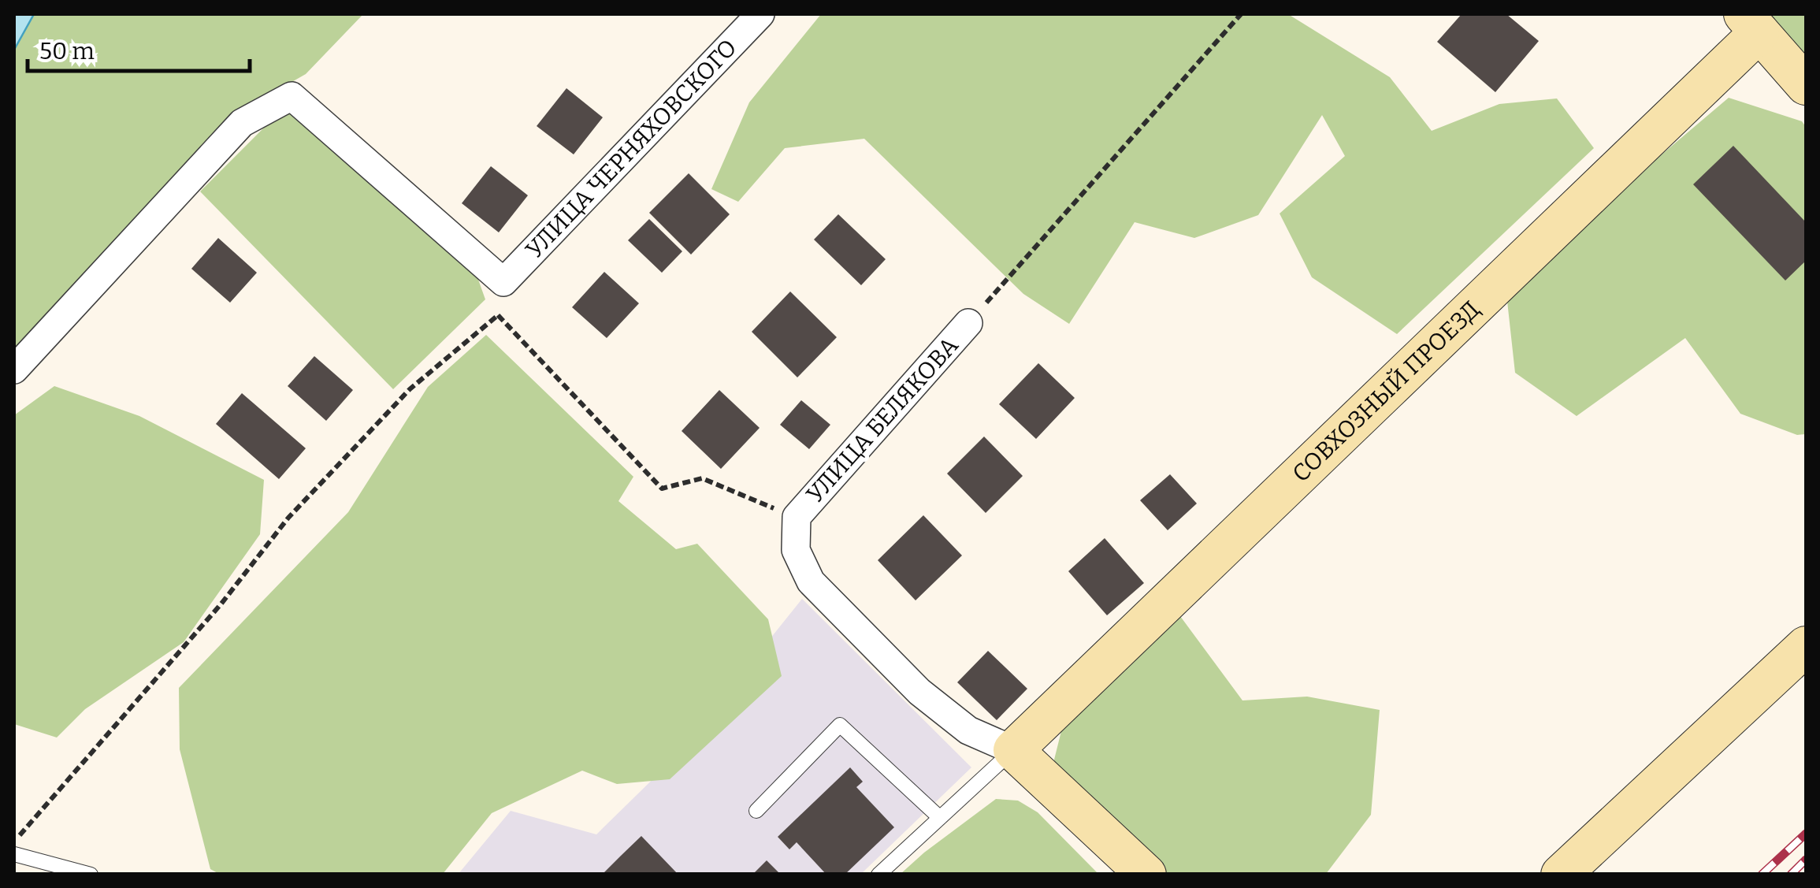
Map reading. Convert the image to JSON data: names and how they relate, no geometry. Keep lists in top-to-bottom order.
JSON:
{
  "streets": {
    "main road": ["СОВХОЗНЫЙ ПРОЕЗД"],
    "street": ["УЛИЦА ЧЕРНЯХОВСКОГО", "УЛИЦА БЕЛЯКОВА"]
  },
  "scale_bar": "50 m"
}
